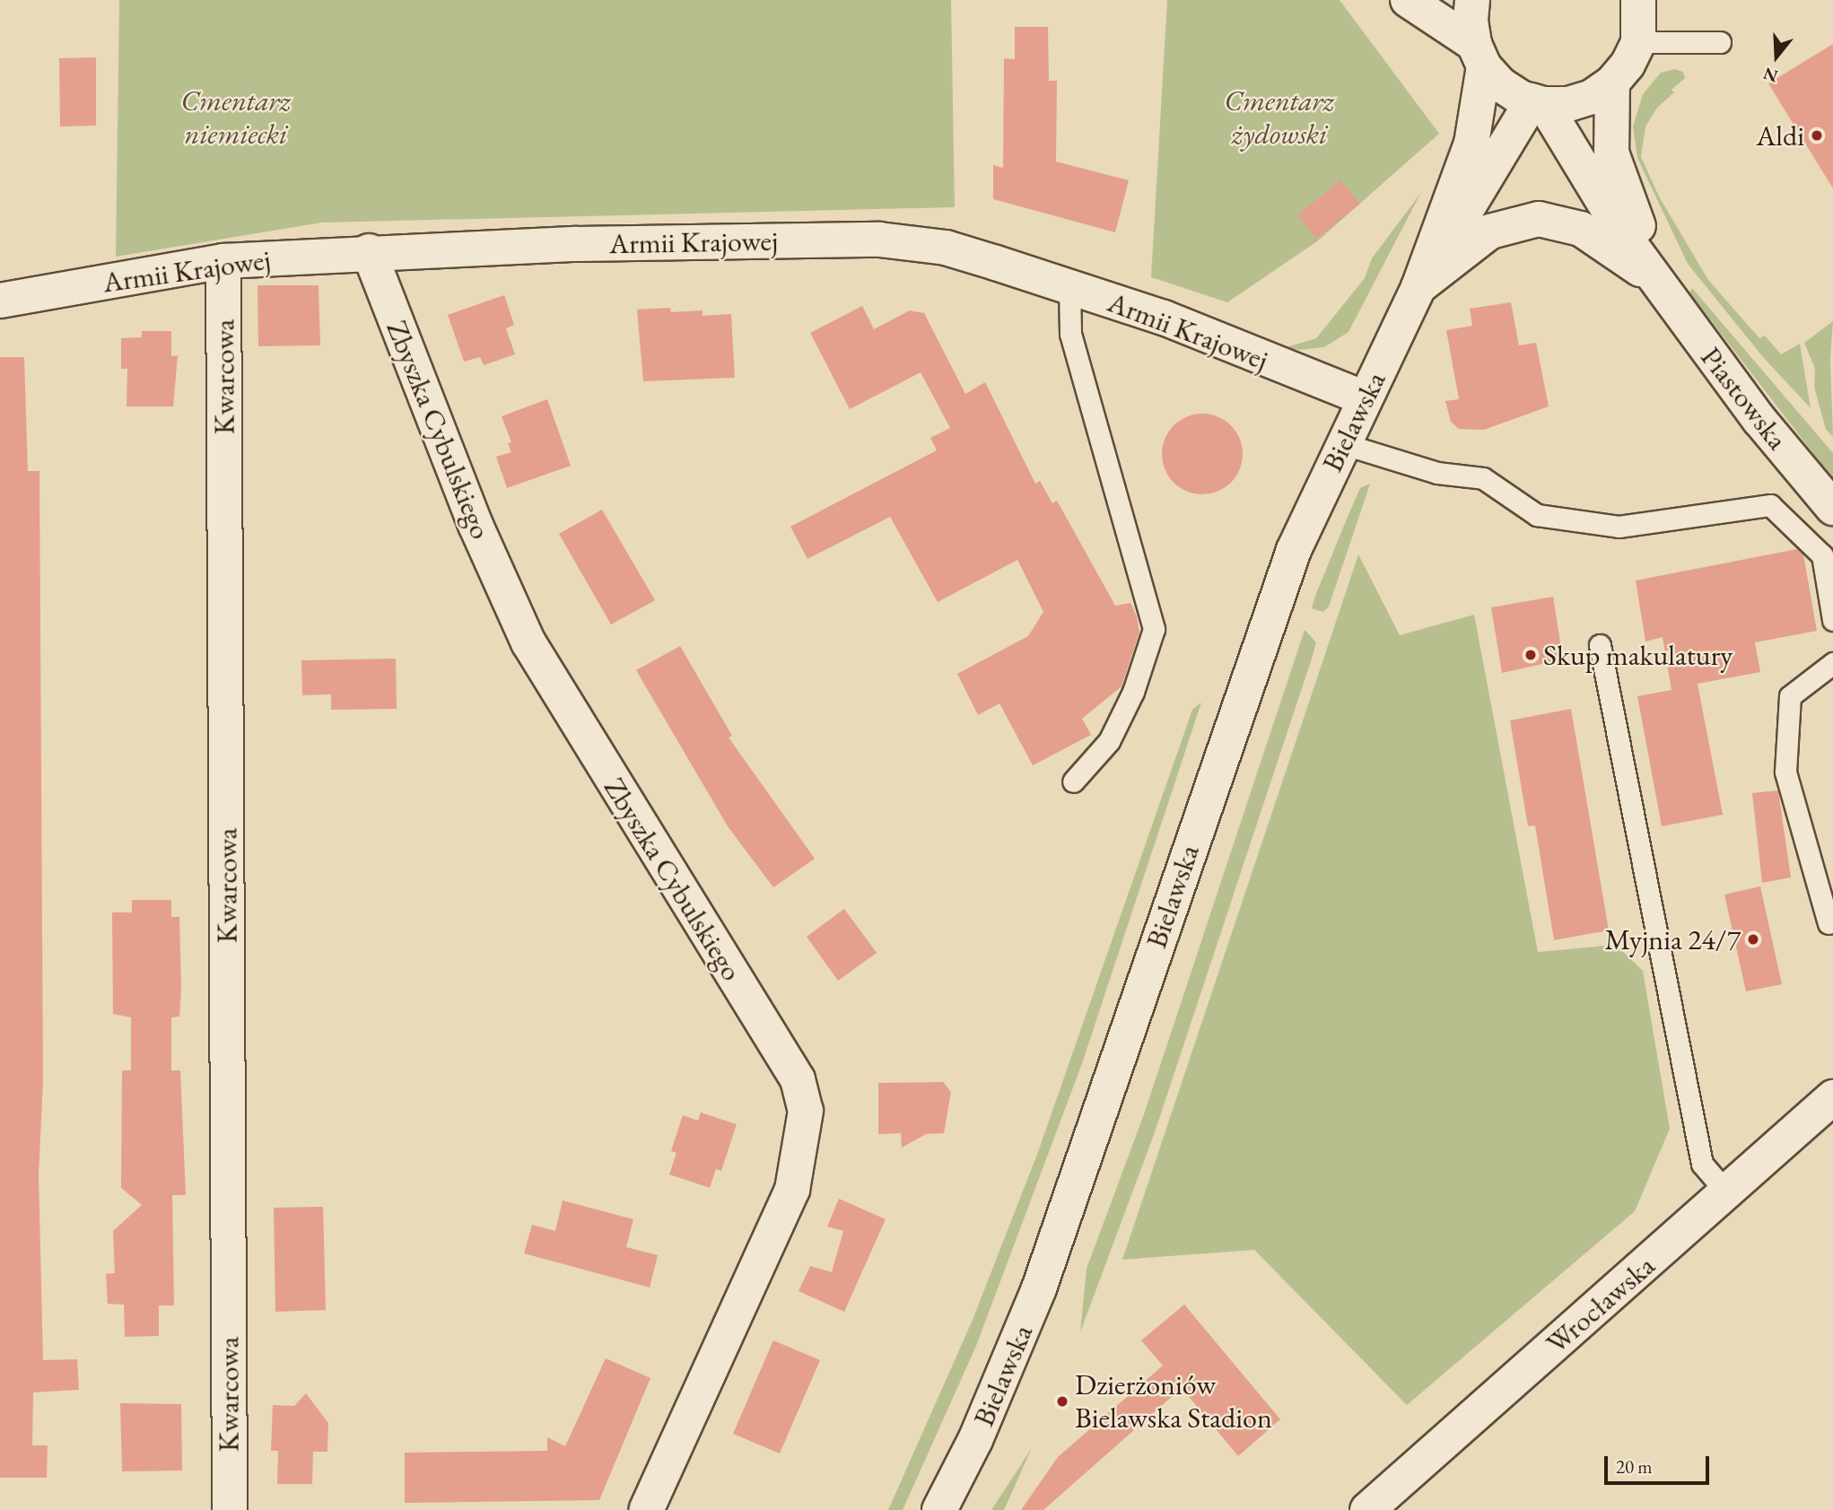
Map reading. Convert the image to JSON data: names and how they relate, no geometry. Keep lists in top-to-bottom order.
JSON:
{
  "streets": {
    "street": [
      "Armii Krajowej",
      "Kwarcowa",
      "Piastowska",
      "Bielawska",
      "Zbyszka Cybulskiego",
      "Wrocławska"
    ]
  },
  "crossings": [
    ["Armii Krajowej", "Kwarcowa"],
    ["Armii Krajowej", "Bielawska"],
    ["Armii Krajowej", "Zbyszka Cybulskiego"],
    ["Piastowska", "Bielawska"]
  ],
  "parks": ["Cmentarz niemiecki", "Cmentarz żydowski"],
  "places": [
    "Aldi",
    "Skup makulatury",
    "Myjnia 24/7",
    "Dzierżoniów Bielawska Stadion"
  ],
  "scale_bar": "20 m",
  "north": "bottom"
}
